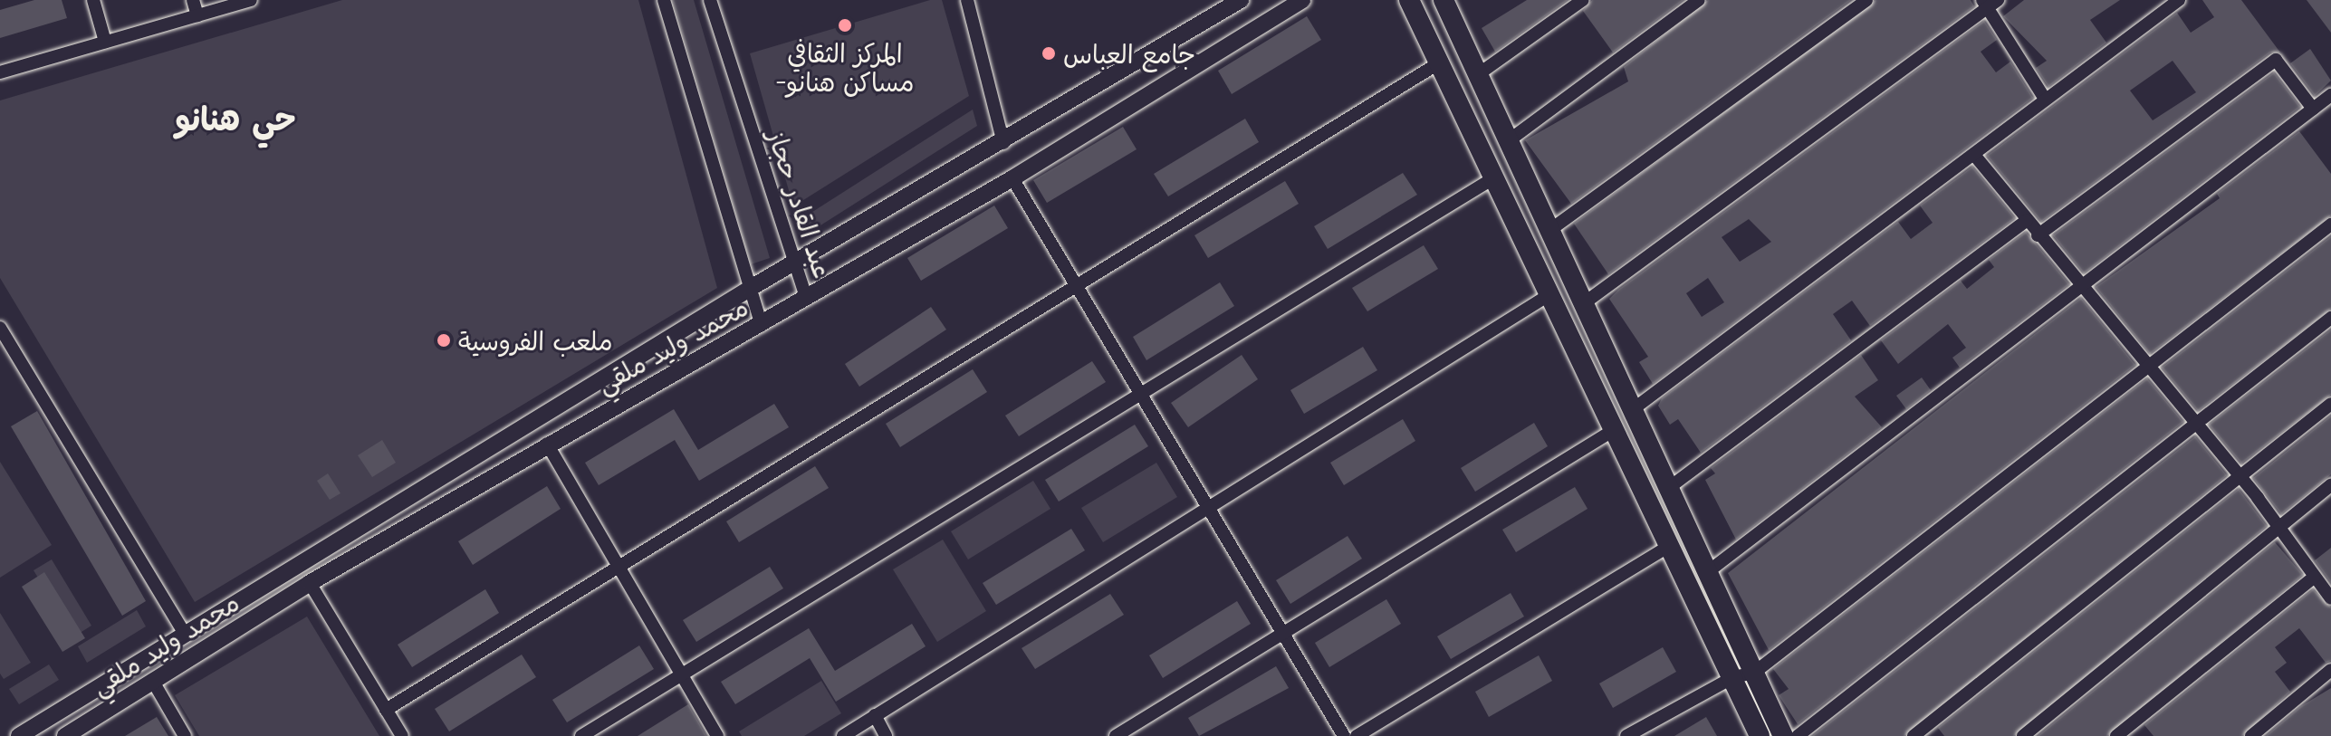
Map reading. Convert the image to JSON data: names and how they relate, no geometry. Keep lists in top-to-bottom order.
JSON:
{
  "streets": {
    "street": ["عبد القادر حجاز", "محمد وليد ملقي"]
  },
  "crossings": [
    ["عبد القادر حجاز", "محمد وليد ملقي"]
  ],
  "districts": ["حي هنانو"],
  "places": ["المركز الثقافي -مساكن هنانو", "جامع العباس", "ملعب الفروسية"]
}
